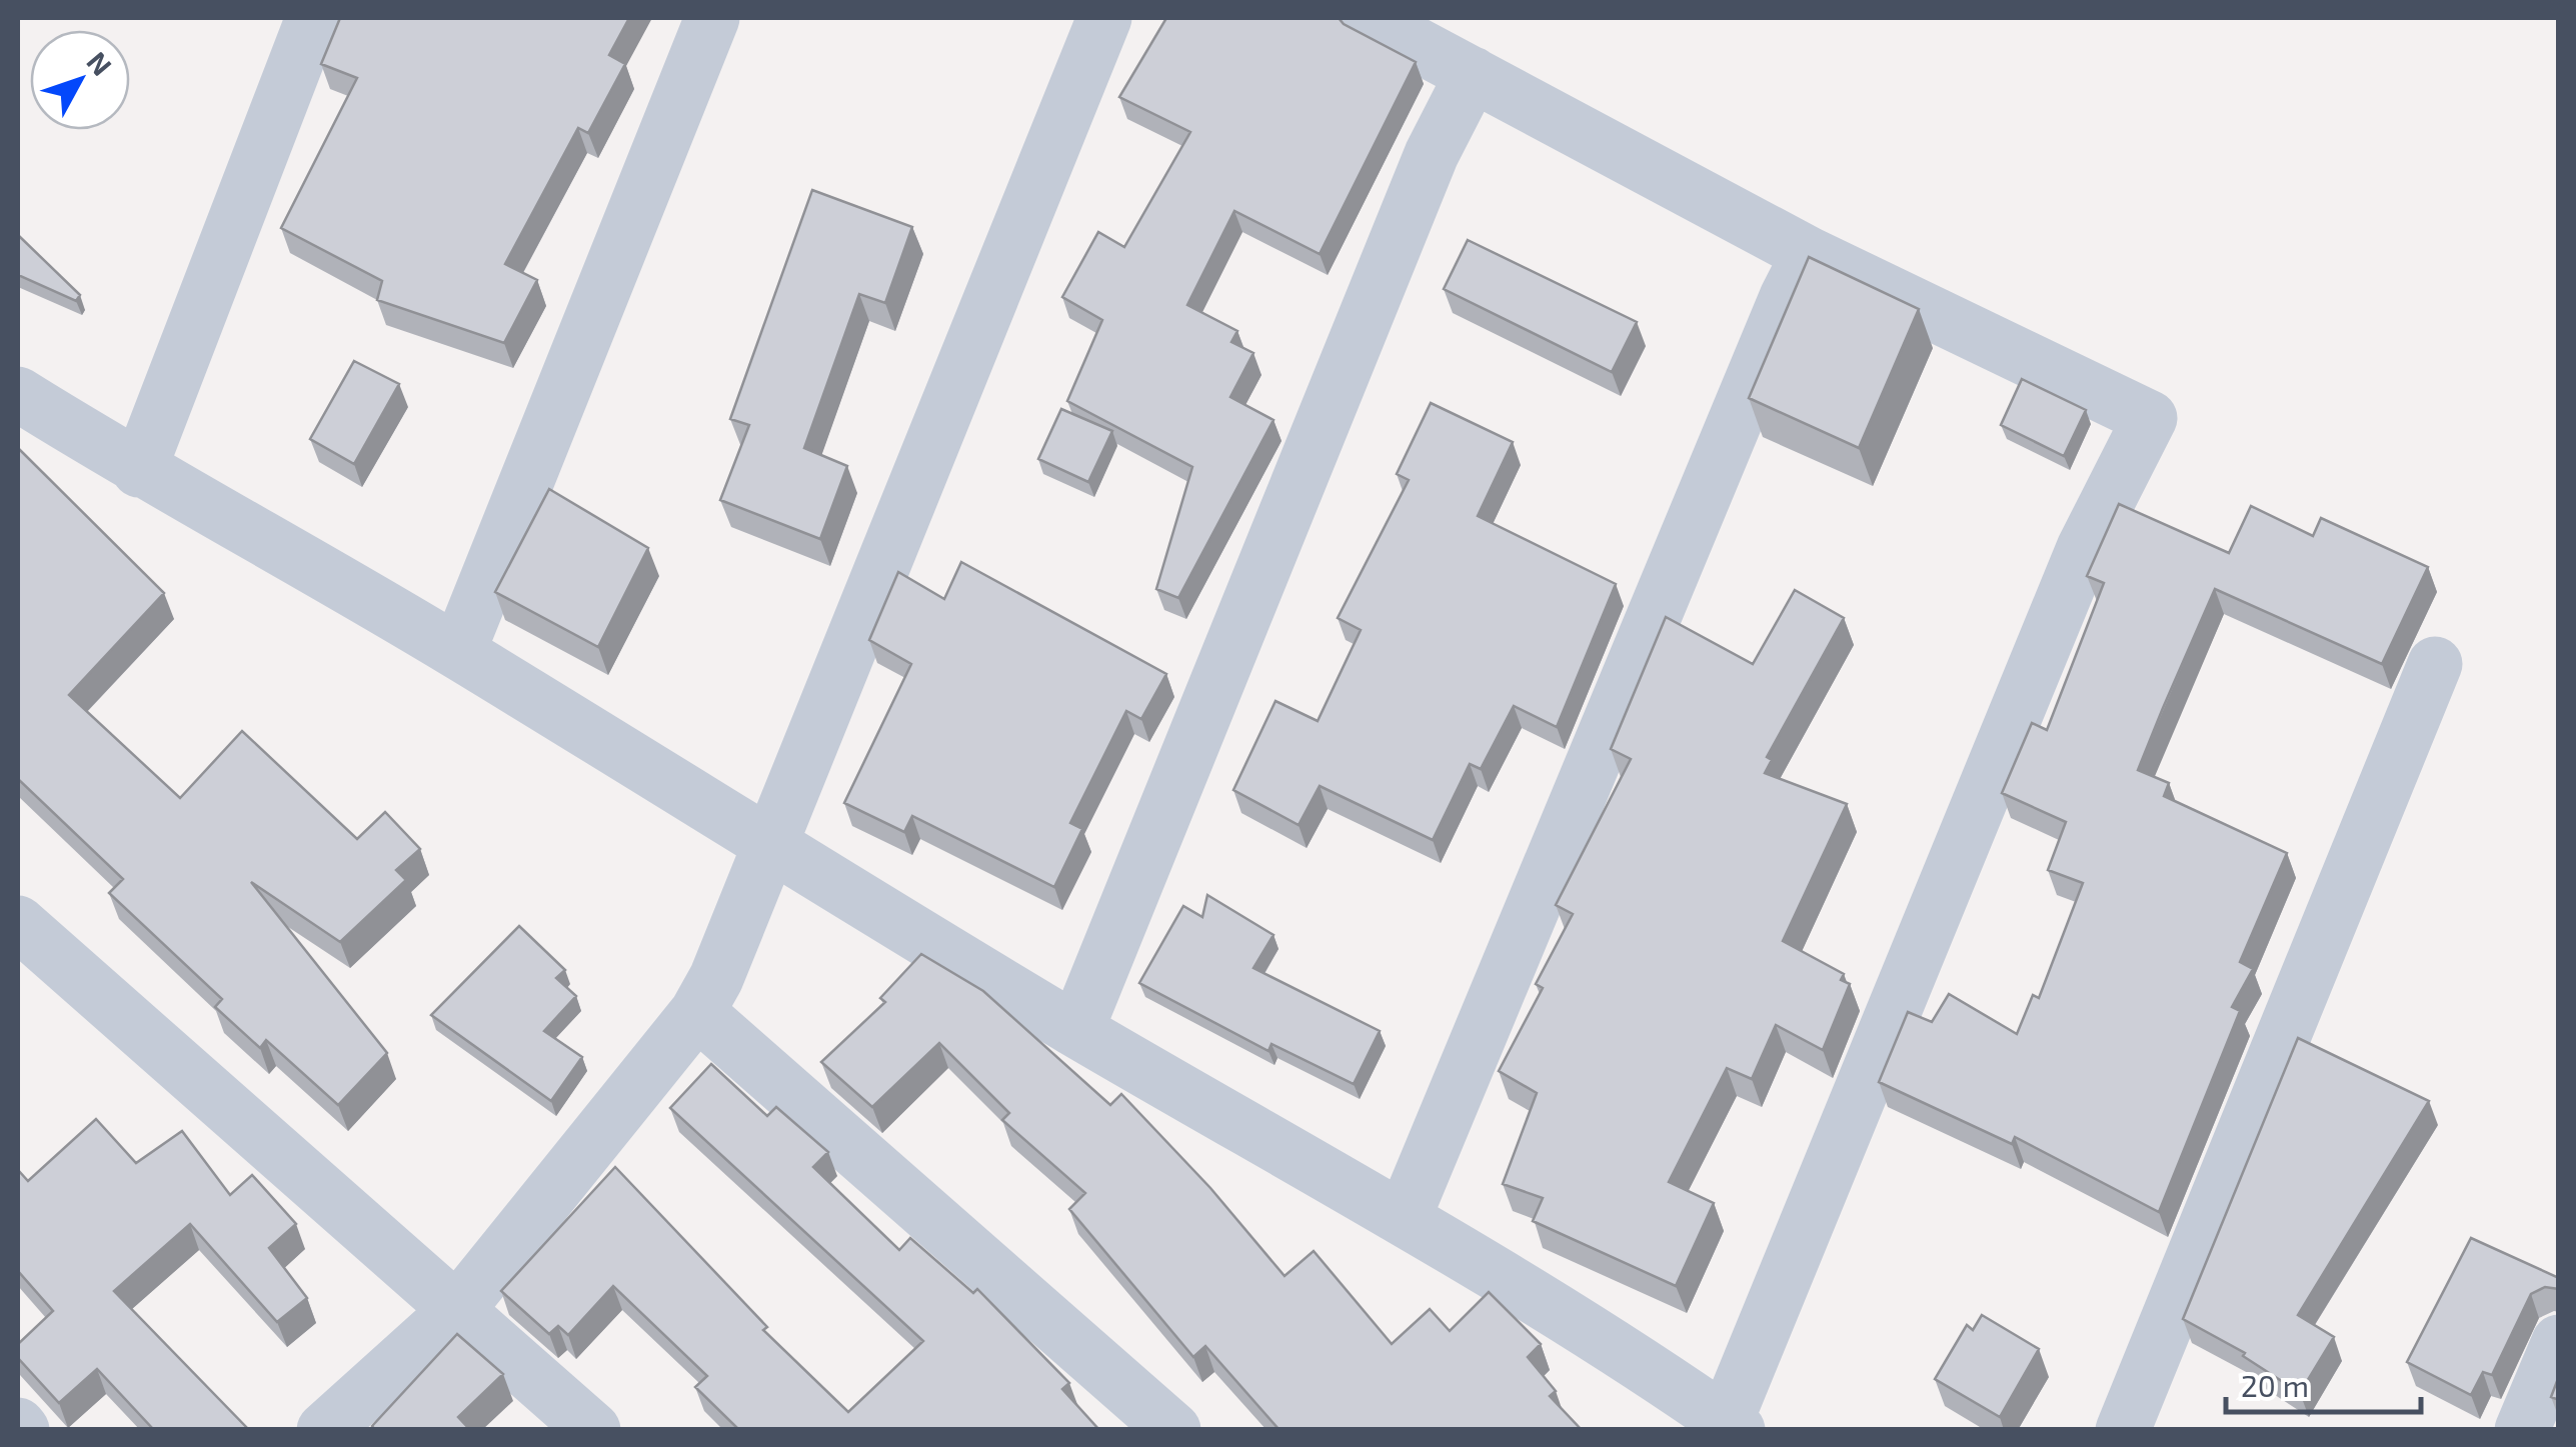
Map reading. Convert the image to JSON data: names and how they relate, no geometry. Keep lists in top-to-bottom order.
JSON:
{
  "scale_bar": "20 m",
  "north": "top right"
}
